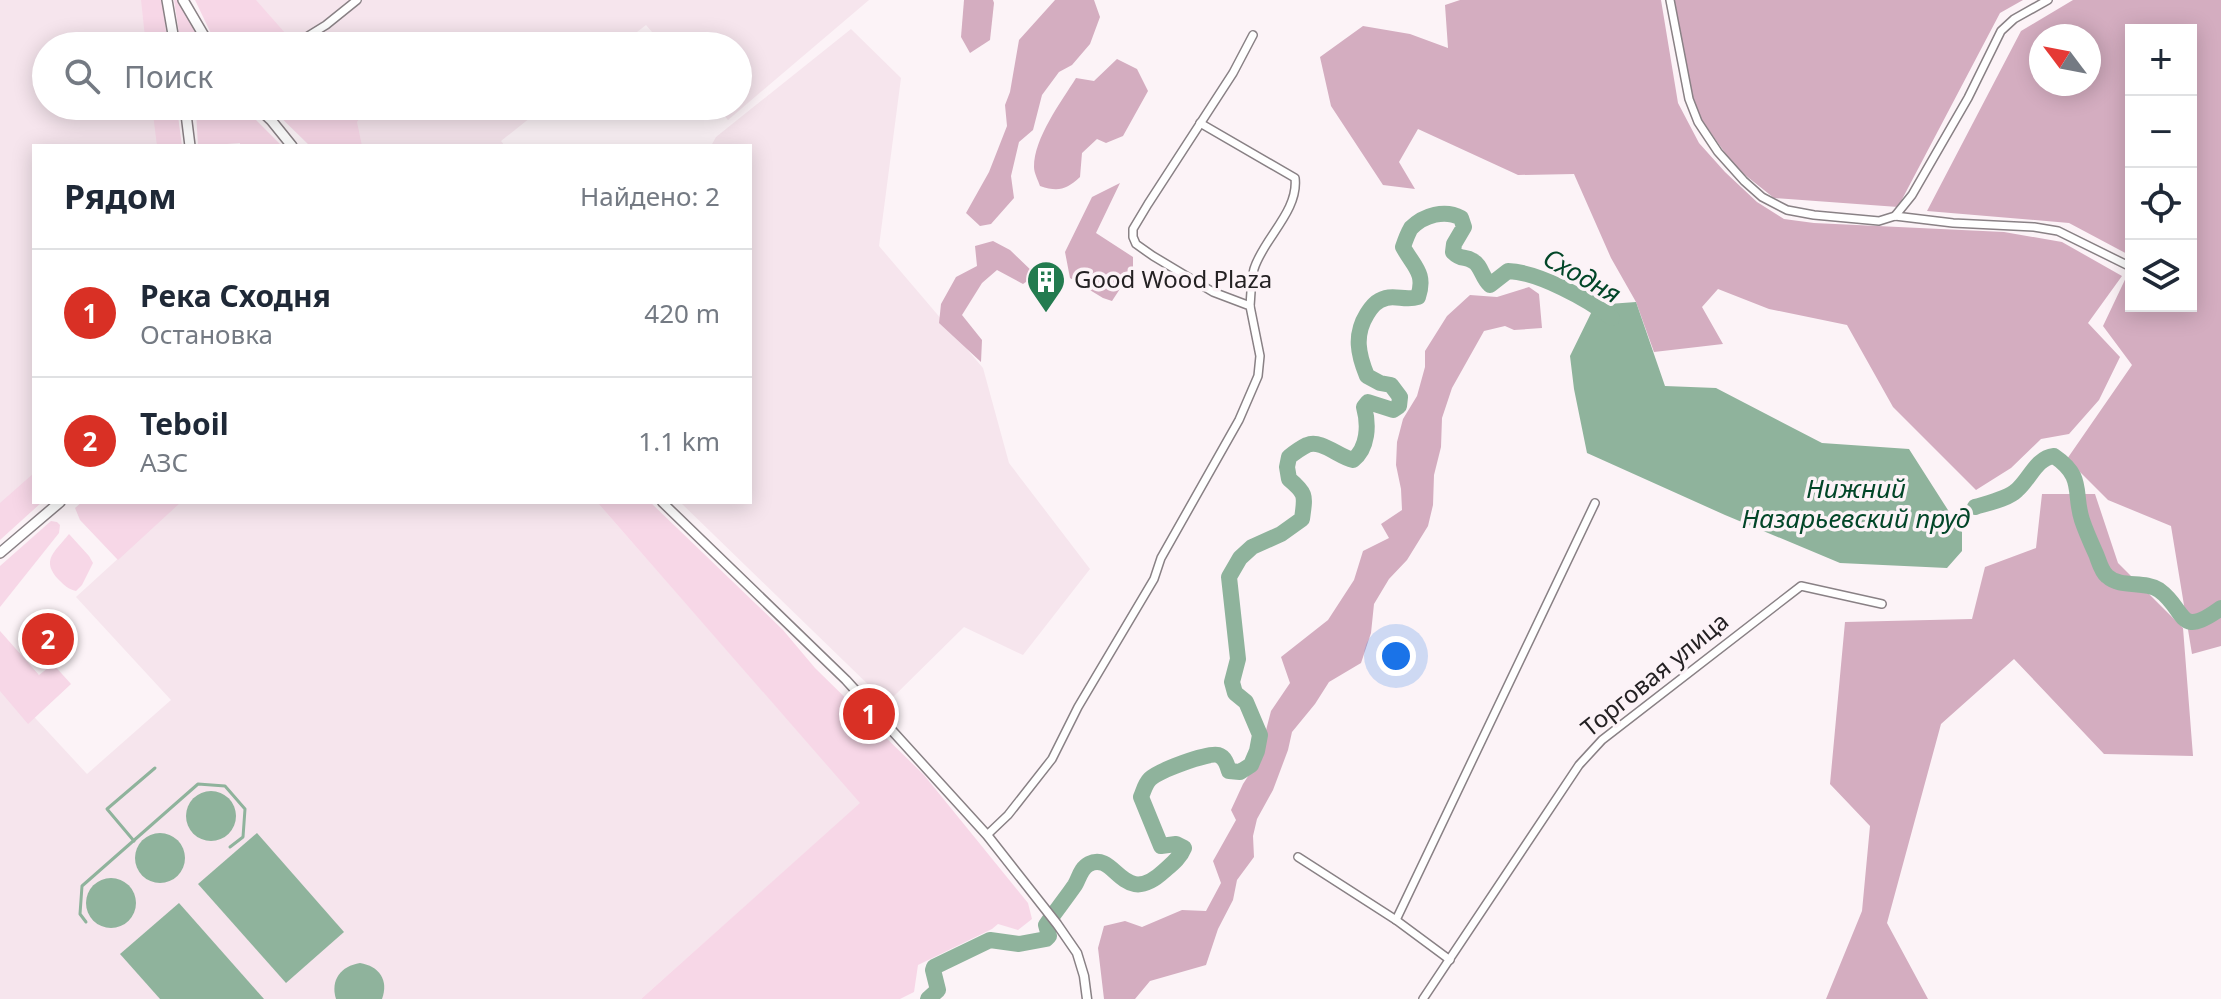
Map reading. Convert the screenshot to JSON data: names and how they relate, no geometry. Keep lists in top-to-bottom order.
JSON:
{
  "streets": {
    "street": ["Торговая улица"]
  },
  "water": ["Сходня", "Нижний Назарьевский пруд"],
  "places": {
    "building": ["Good Wood Plaza"]
  },
  "north": "top left",
  "page": {
    "map_buttons": ["+", "−"],
    "search": "Поиск",
    "heading": ["Рядом", "Найдено: 2"],
    "list": [
      {
        "mark": "1",
        "name": "Река Сходня",
        "note": "Остановка",
        "value": "420 m"
      },
      {
        "mark": "2",
        "name": "Teboil",
        "note": "АЗС",
        "value": "1.1 km"
      }
    ],
    "pins": ["2", "1"]
  }
}
